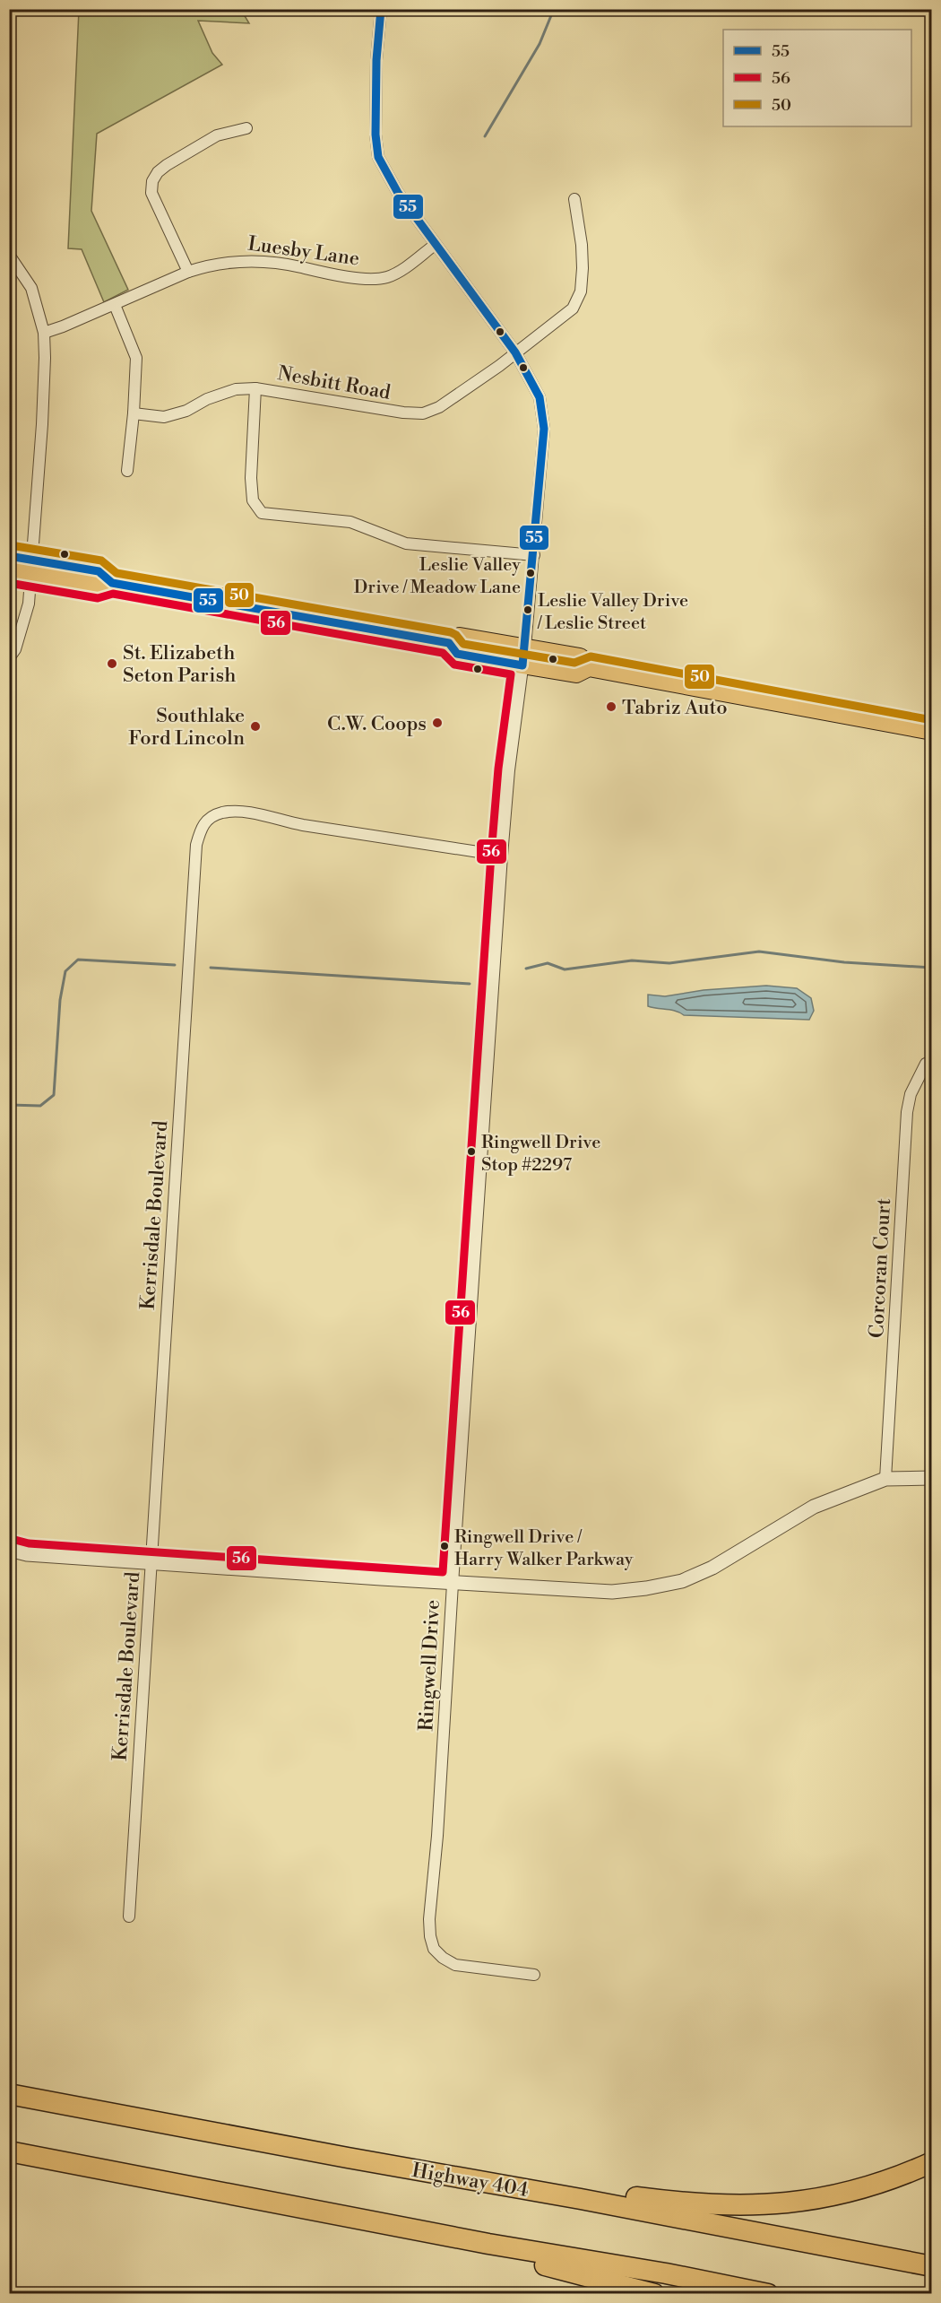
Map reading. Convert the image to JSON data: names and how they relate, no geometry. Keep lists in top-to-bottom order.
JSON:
{
  "streets": {
    "highway": ["Highway 404"],
    "street": [
      "Luesby Lane",
      "Nesbitt Road",
      "Kerrisdale Boulevard",
      "Corcoran Court",
      "Ringwell Drive"
    ]
  },
  "crossings": [
    ["Luesby Lane", "Ringwell Drive"],
    ["Nesbitt Road", "Ringwell Drive"],
    ["Kerrisdale Boulevard", "Ringwell Drive"]
  ],
  "places": [
    "Leslie Valley Drive / Meadow Lane",
    "Leslie Valley Drive / Leslie Street",
    "St. Elizabeth Seton Parish",
    "Tabriz Auto",
    "C.W. Coops",
    "Southlake Ford Lincoln",
    "Ringwell Drive Stop #2297",
    "Ringwell Drive / Harry Walker Parkway"
  ],
  "lines": ["transit line 55", "transit line 50", "transit line 56"],
  "legend": ["55", "56", "50"]
}
